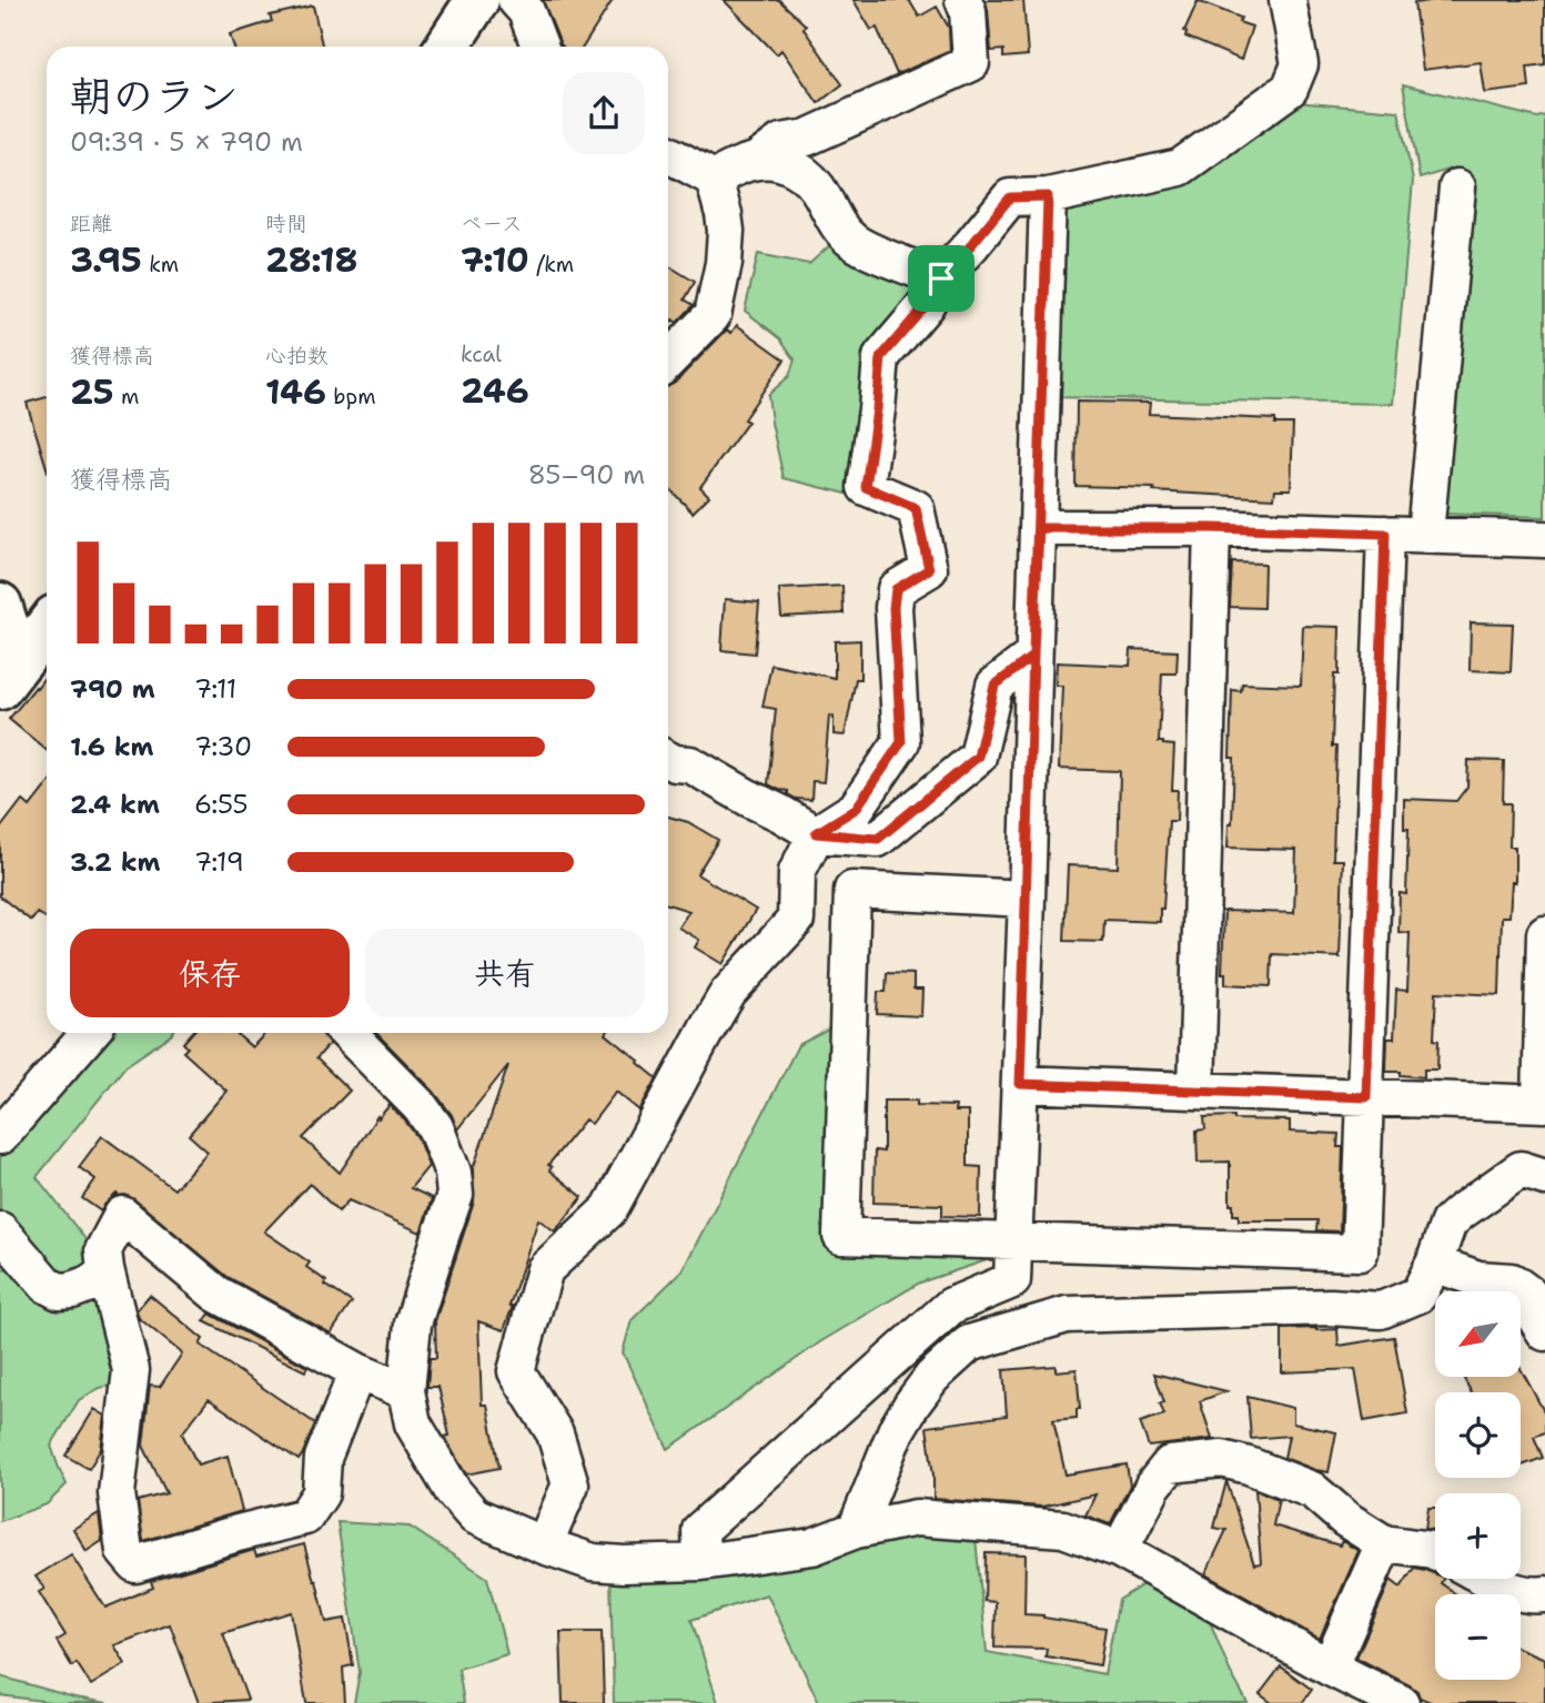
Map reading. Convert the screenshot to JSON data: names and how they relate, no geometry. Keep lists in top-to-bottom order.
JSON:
{
  "north": "bottom left",
  "page": {
    "heading": ["朝のラン", "09:39 · 5 × 790 m"],
    "stats": [
      ["距離", "3.95 km"],
      ["時間", "28:18"],
      ["ペース", "7:10 /km"],
      ["獲得標高", "25 m"],
      ["心拍数", "146 bpm"],
      ["kcal", "246"]
    ],
    "chart": ["獲得標高", "85–90 m"],
    "list": [
      {
        "name": "790 m",
        "note": "7:11"
      },
      {
        "name": "1.6 km",
        "note": "7:30"
      },
      {
        "name": "2.4 km",
        "note": "6:55"
      },
      {
        "name": "3.2 km",
        "note": "7:19"
      }
    ],
    "buttons": ["保存", "共有"],
    "map_buttons": ["+", "−"]
  }
}
